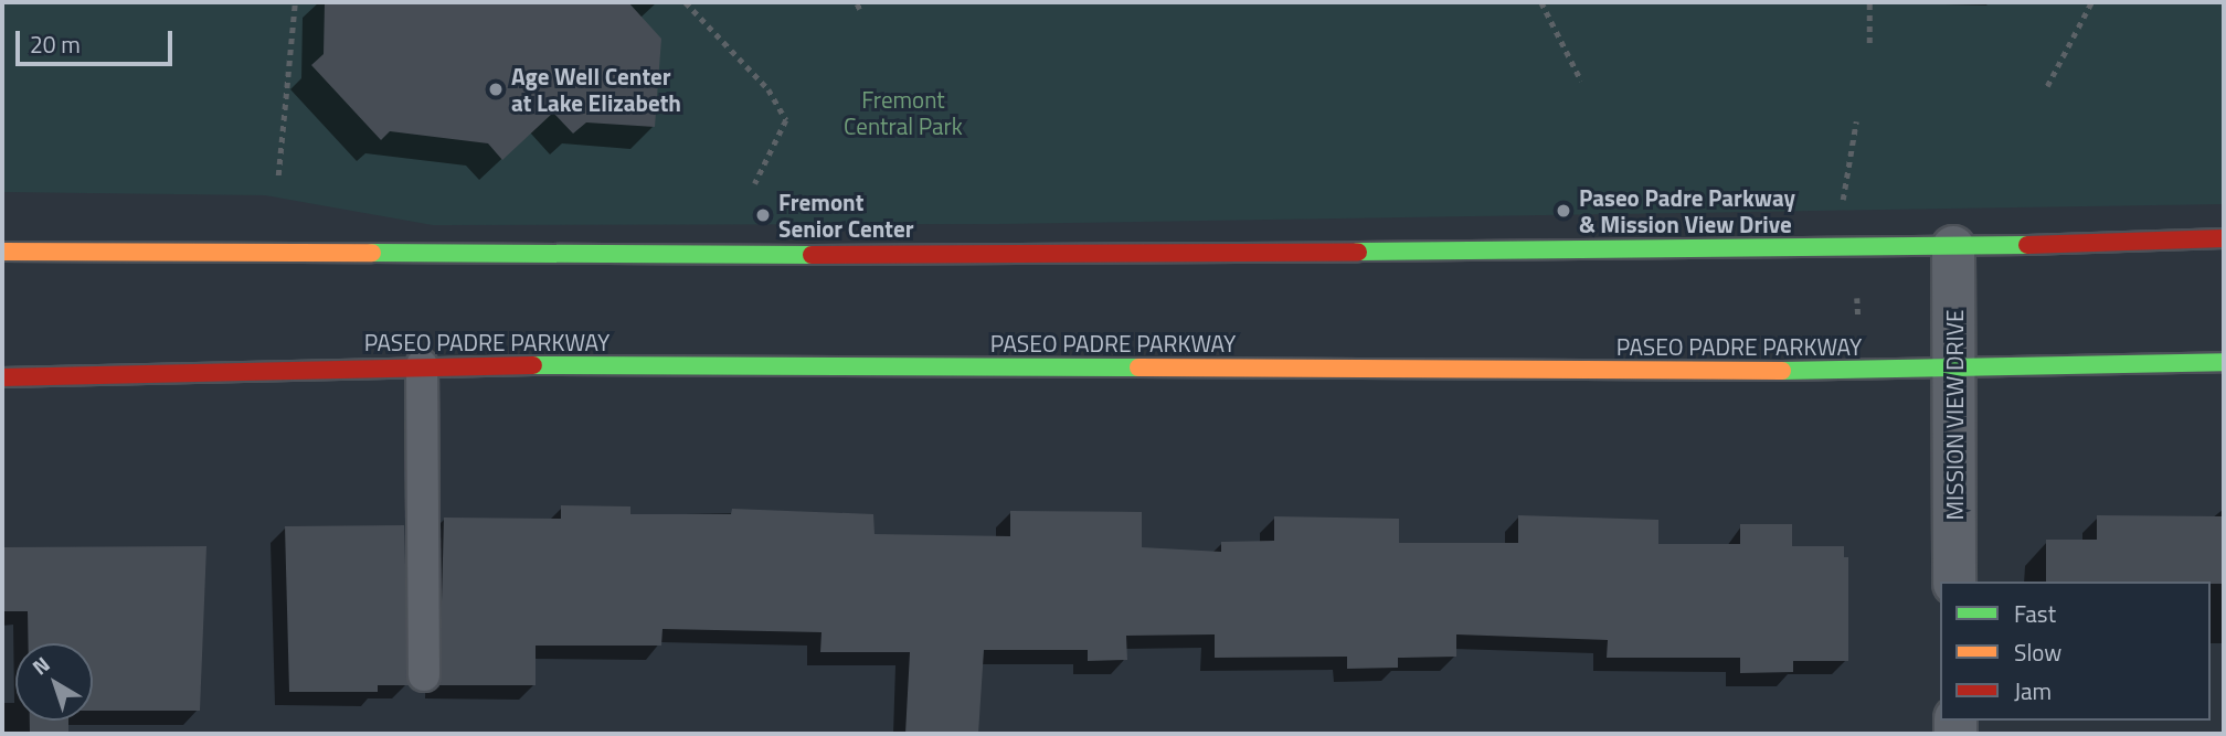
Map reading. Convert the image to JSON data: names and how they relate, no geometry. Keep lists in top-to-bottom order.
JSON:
{
  "streets": {
    "main road": ["PASEO PADRE PARKWAY"],
    "street": ["MISSION VIEW DRIVE"]
  },
  "crossings": [
    ["PASEO PADRE PARKWAY", "MISSION VIEW DRIVE"]
  ],
  "parks": ["Fremont Central Park"],
  "places": ["Age Well Center at Lake Elizabeth", "Paseo Padre Parkway & Mission View Drive", "Fremont Senior Center"],
  "legend": ["Fast", "Slow", "Jam"],
  "scale_bar": "20 m",
  "north": "top left"
}
